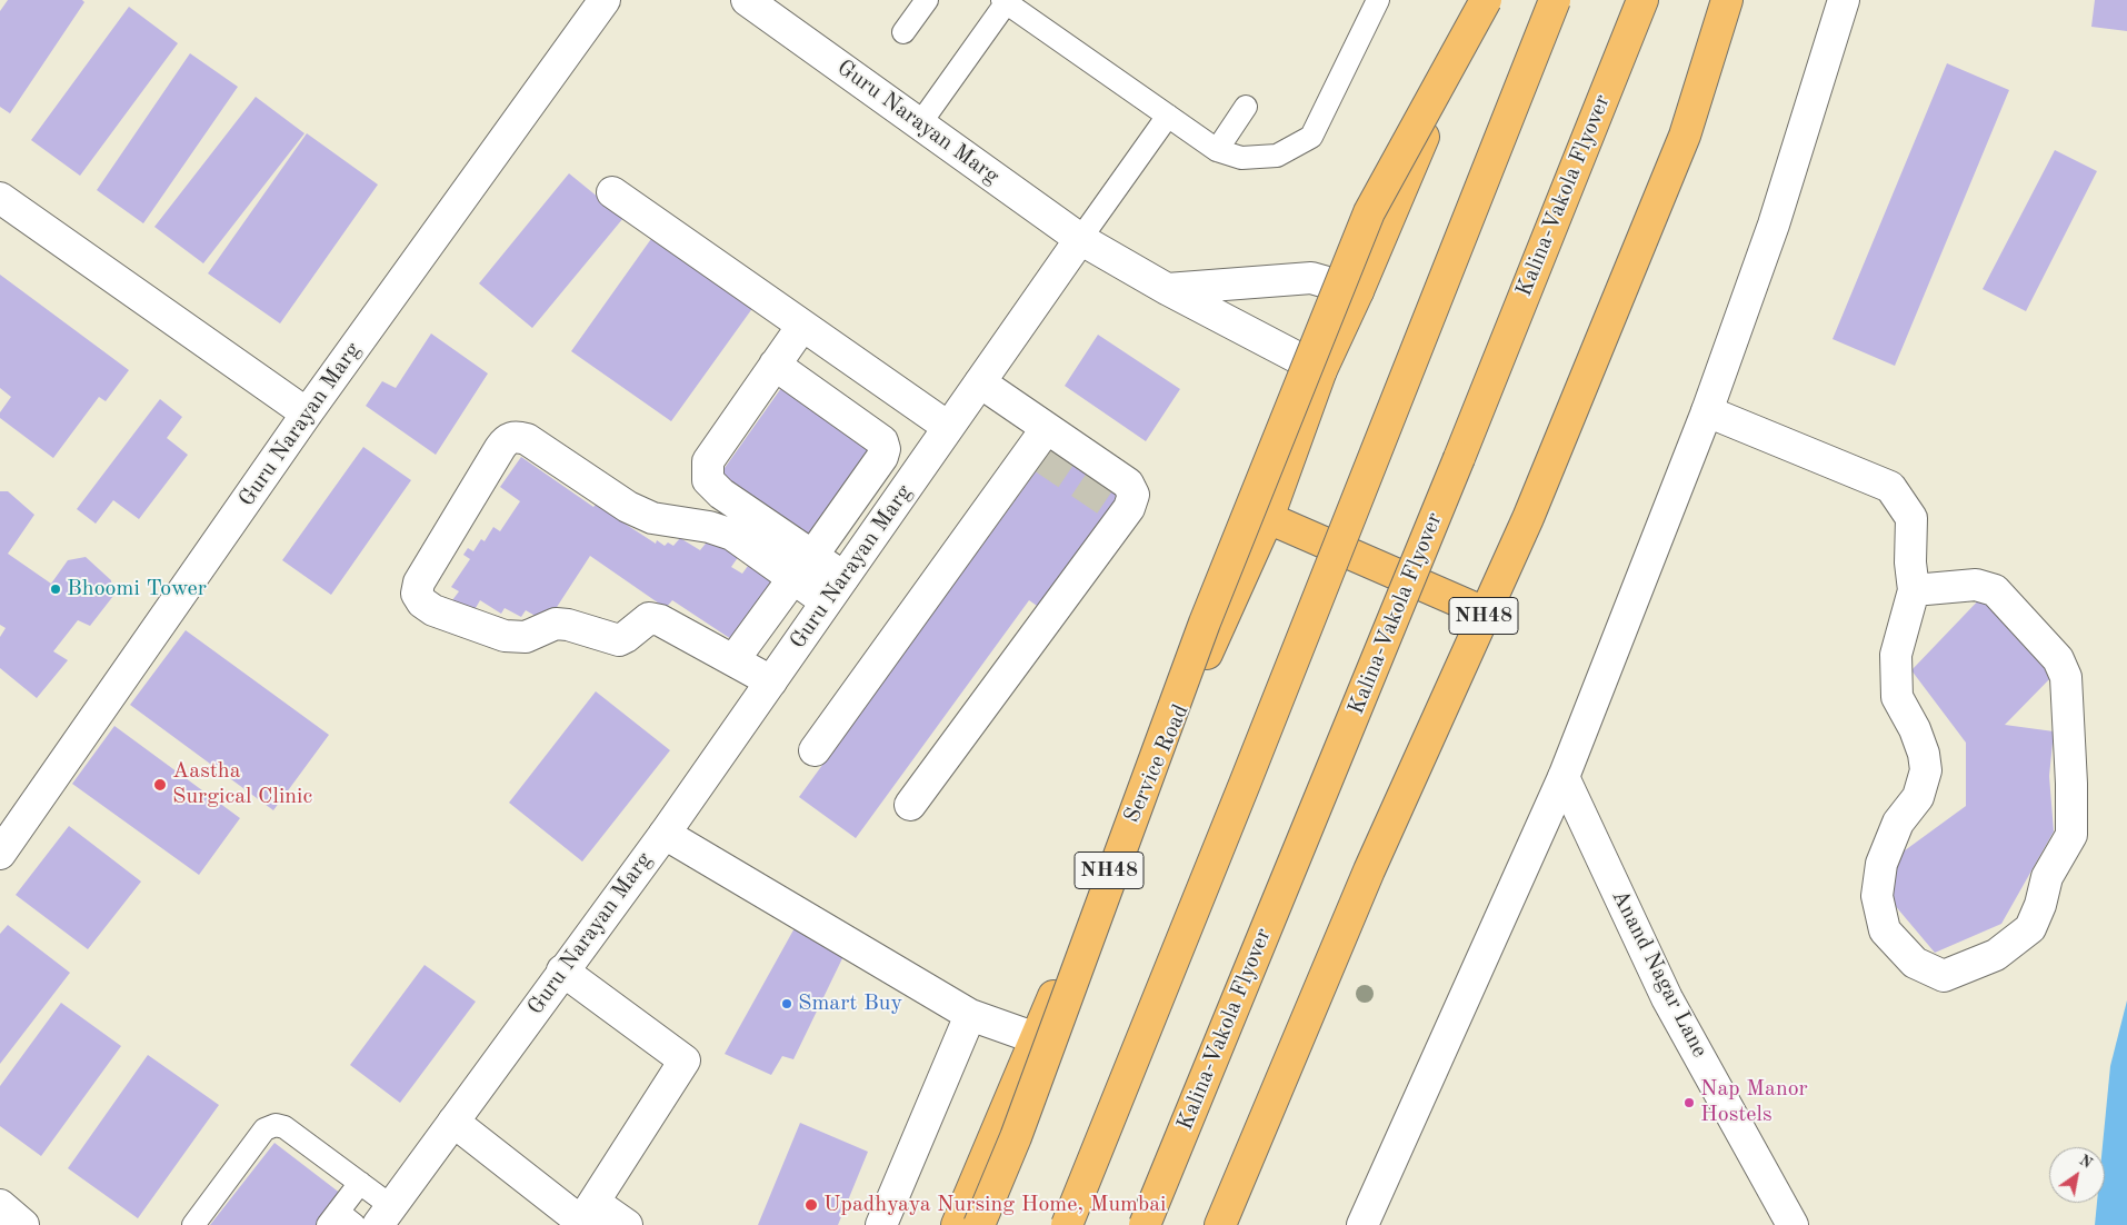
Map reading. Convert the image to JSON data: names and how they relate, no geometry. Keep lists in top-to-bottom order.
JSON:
{
  "streets": {
    "highway": ["Kalina-Vakola Flyover", "NH48", "Service Road"],
    "street": ["Guru Narayan Marg", "Anand Nagar Lane"]
  },
  "crossings": [
    ["NH48", "Service Road"]
  ],
  "places": [
    "Bhoomi Tower",
    "Aastha Surgical Clinic",
    "Smart Buy",
    "Nap Manor Hostels",
    "Upadhyaya Nursing Home, Mumbai"
  ],
  "north": "top right"
}
